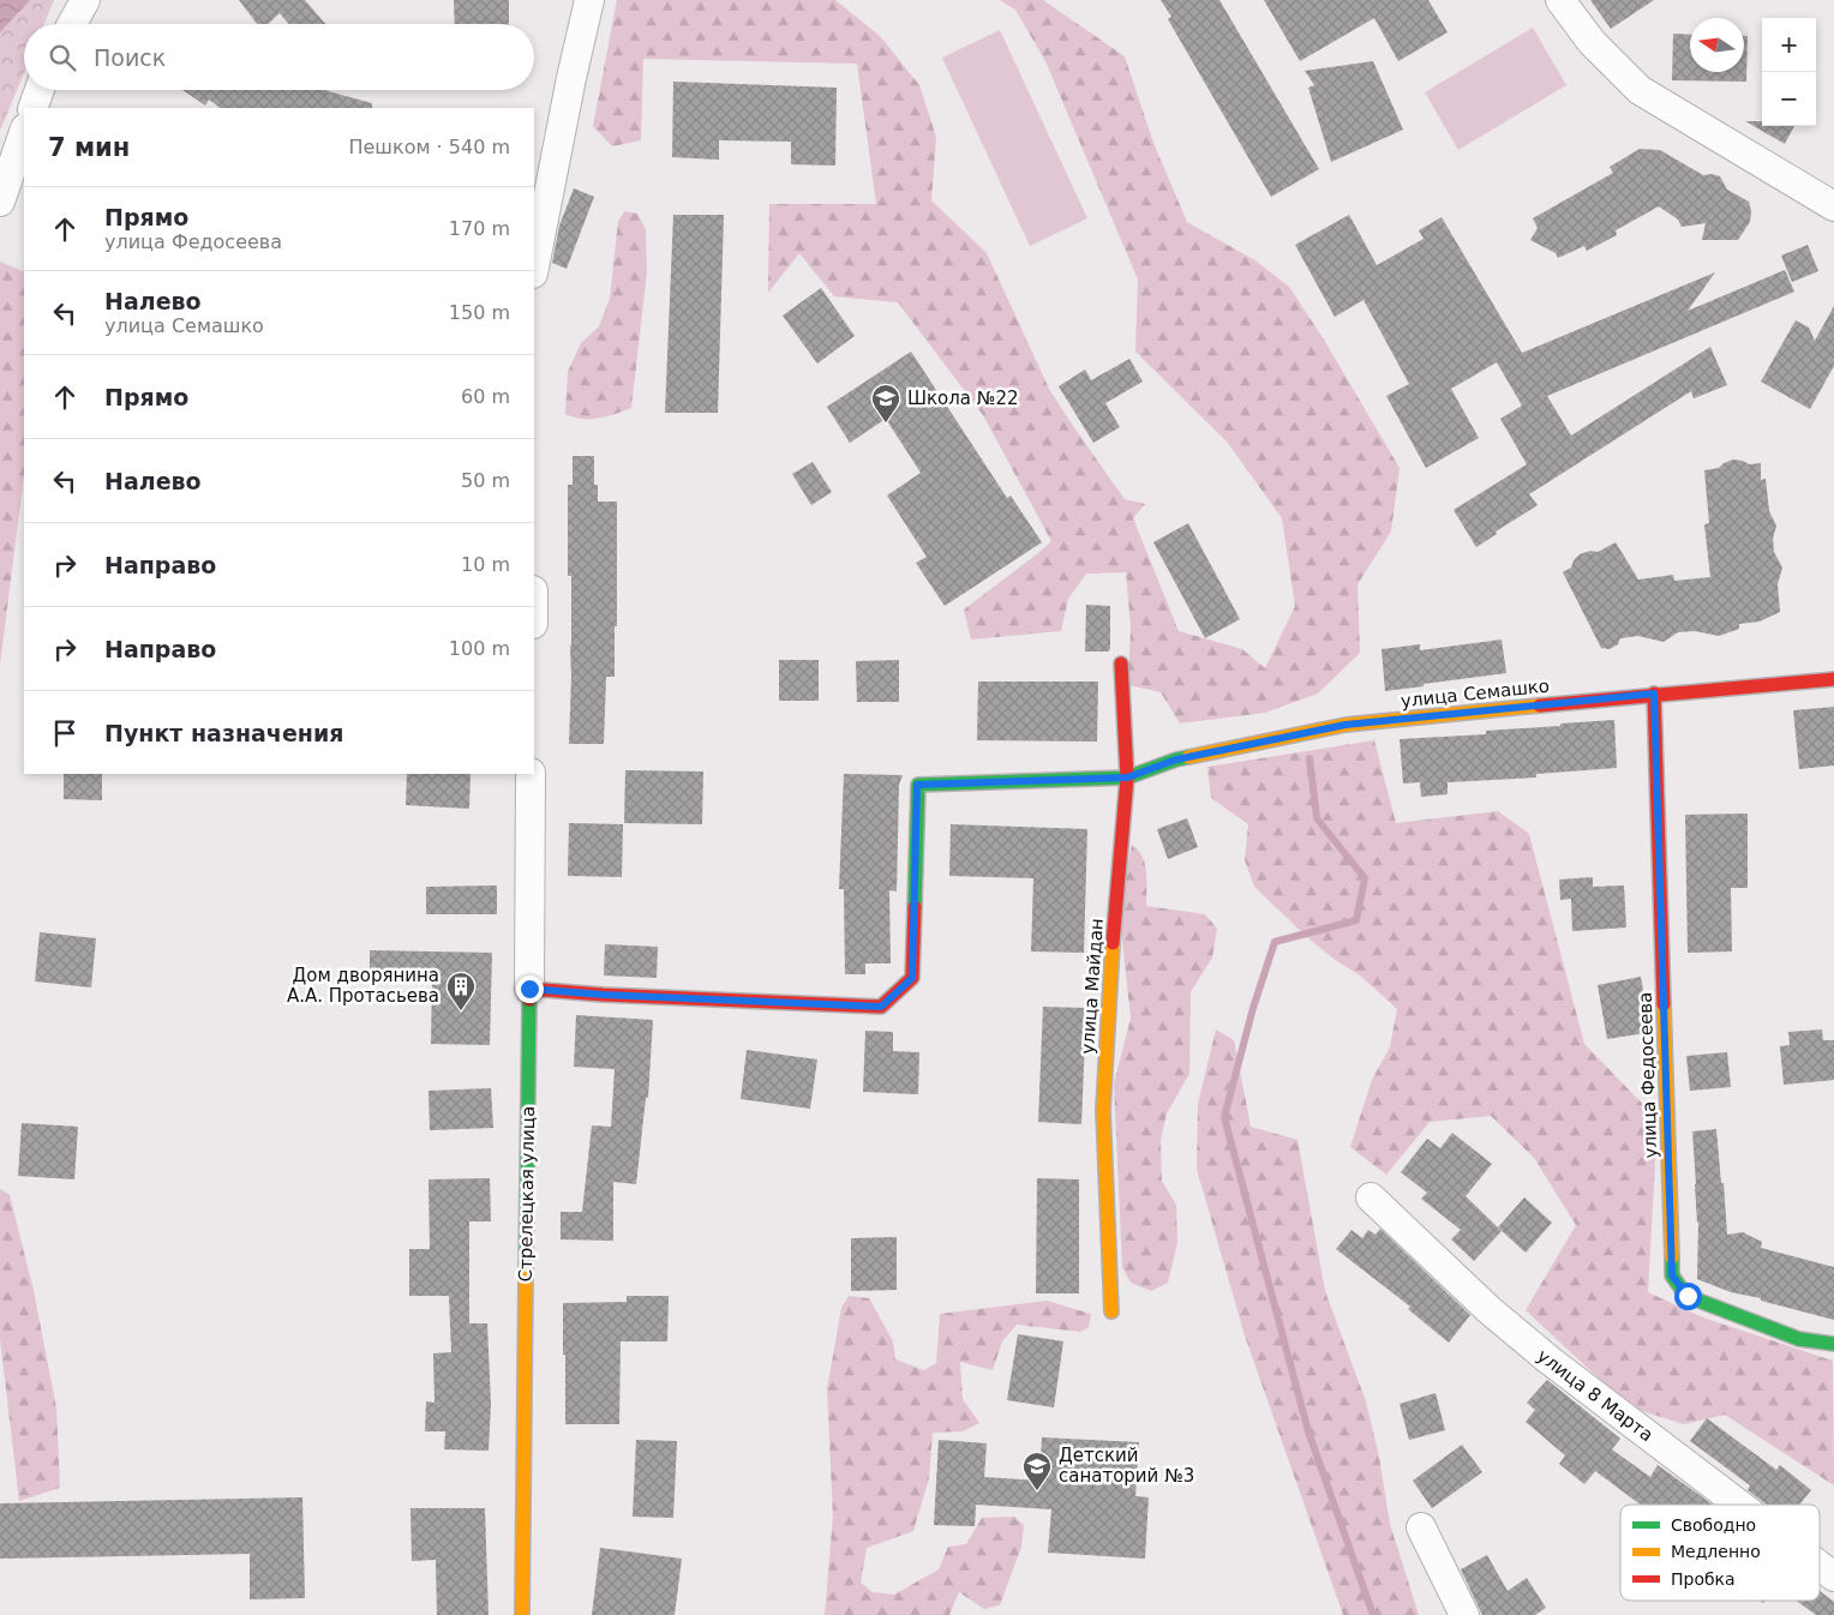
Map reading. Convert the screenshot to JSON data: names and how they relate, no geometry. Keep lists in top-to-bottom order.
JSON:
{
  "streets": {
    "street": [
      "улица Семашко",
      "улица Майдан",
      "улица Федосеева",
      "Стрелецкая улица",
      "улица 8 Марта"
    ]
  },
  "crossings": [
    ["улица Семашко", "улица Майдан"],
    ["улица Семашко", "улица Федосеева"],
    ["улица Семашко", "Стрелецкая улица"]
  ],
  "places": {
    "school or university": ["Школа №22", "Детский санаторий №3"],
    "building": ["Дом дворянина А.А. Протасьева"]
  },
  "legend": ["Свободно", "Медленно", "Пробка"],
  "north": "left",
  "page": {
    "map_buttons": ["+", "−"],
    "search": "Поиск",
    "heading": ["7 мин", "Пешком · 540 m"],
    "list": [
      ["Прямо", "улица Федосеева", "170 m"],
      ["Налево", "улица Семашко", "150 m"],
      ["Прямо", "60 m"],
      ["Налево", "50 m"],
      ["Направо", "10 m"],
      ["Направо", "100 m"],
      "Пункт назначения"
    ]
  }
}
